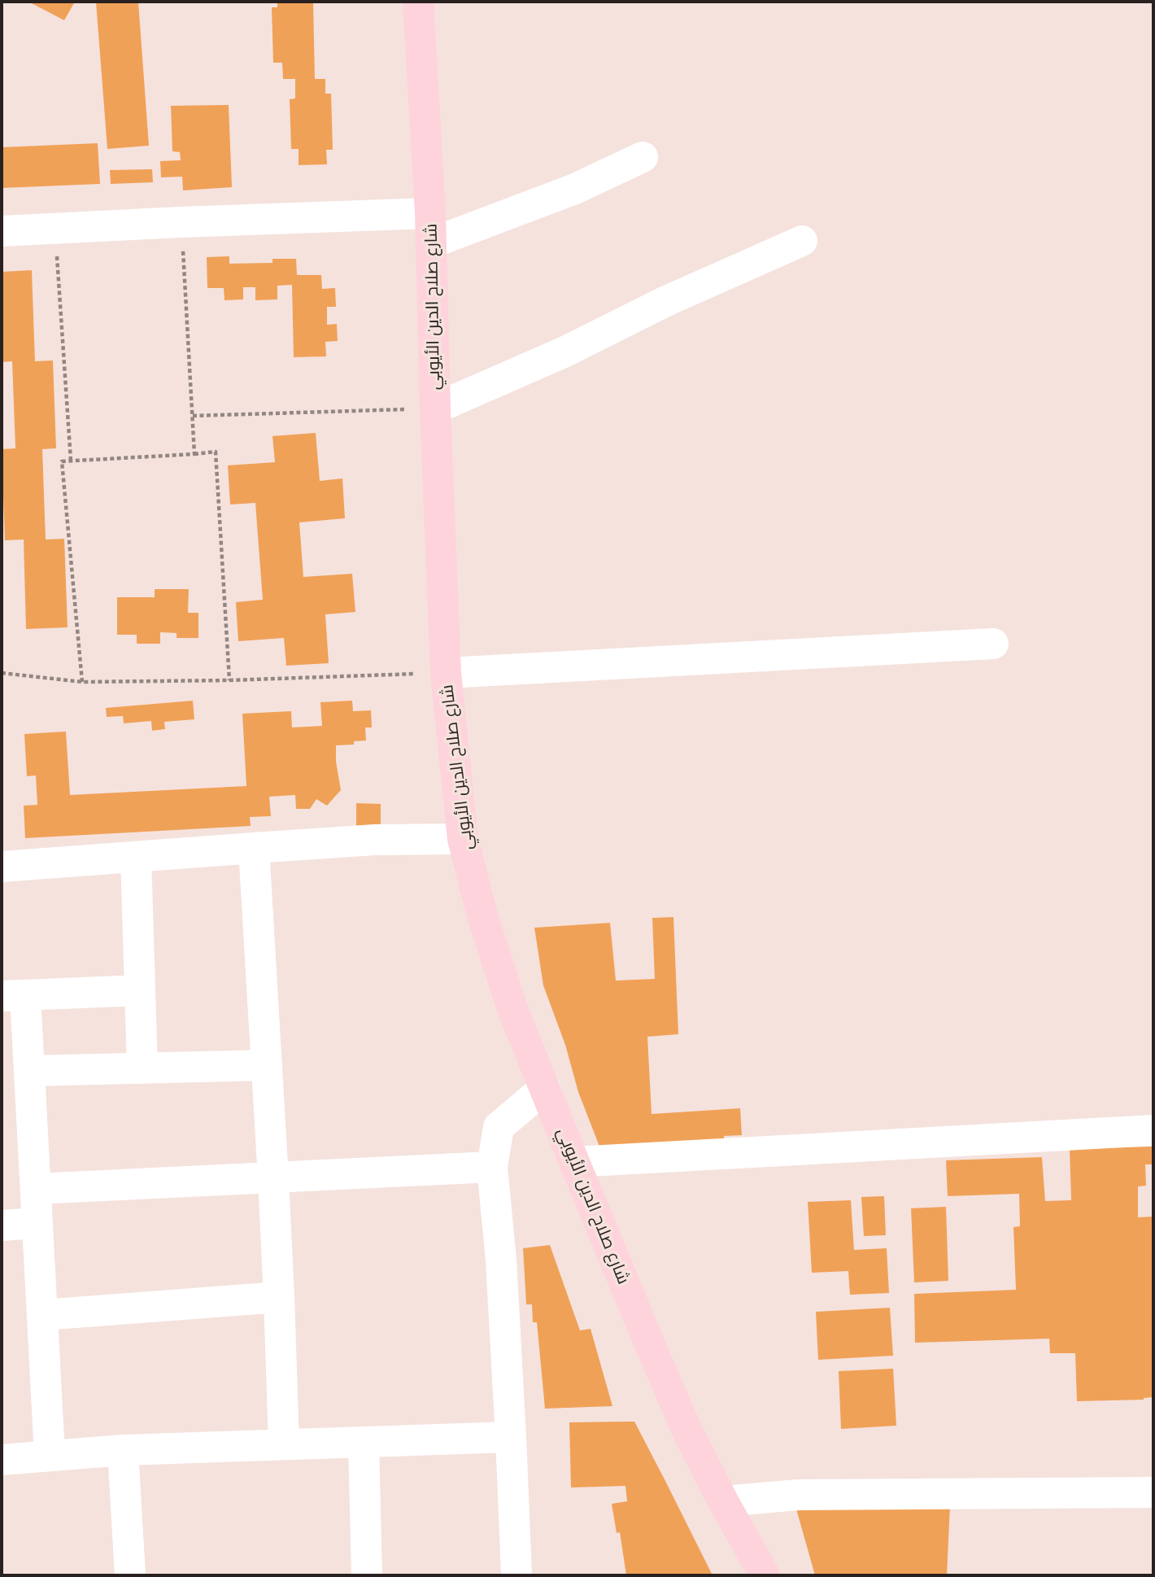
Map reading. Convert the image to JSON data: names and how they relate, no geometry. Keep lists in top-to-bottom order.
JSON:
{
  "streets": {
    "main road": ["شارع صلاح الدين الأيوبي"]
  }
}
